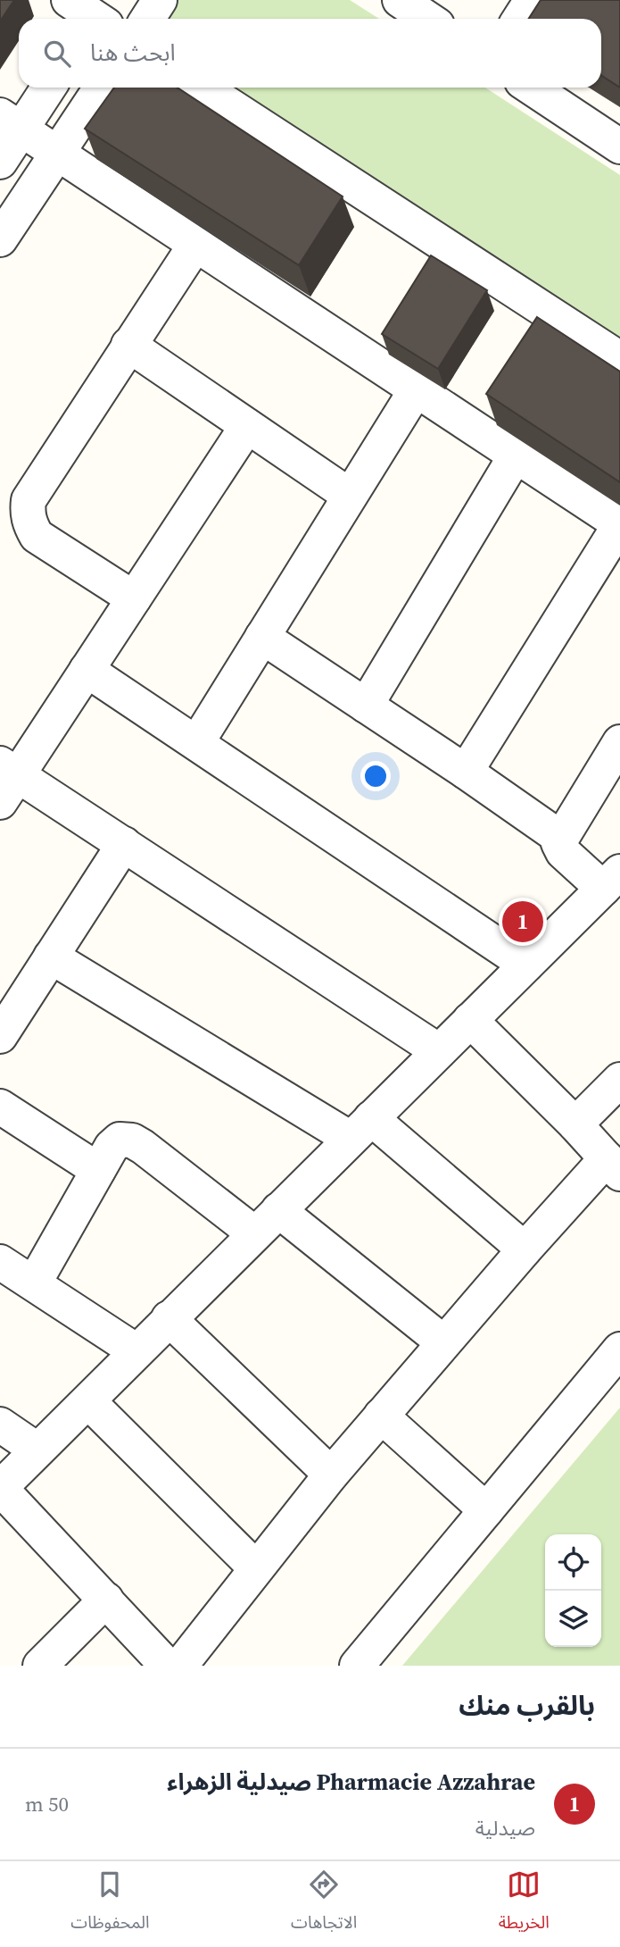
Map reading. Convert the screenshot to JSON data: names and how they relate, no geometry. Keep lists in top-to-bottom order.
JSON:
{
  "page": {
    "search": "ابحث هنا",
    "pins": "1",
    "heading": "بالقرب منك",
    "list": [
      {
        "mark": "1",
        "name": "Pharmacie Azzahrae صيدلية الزهراء",
        "note": "صيدلية",
        "value": "50 m"
      }
    ],
    "nav": ["الخريطة", "الاتجاهات", "المحفوظات"]
  }
}
